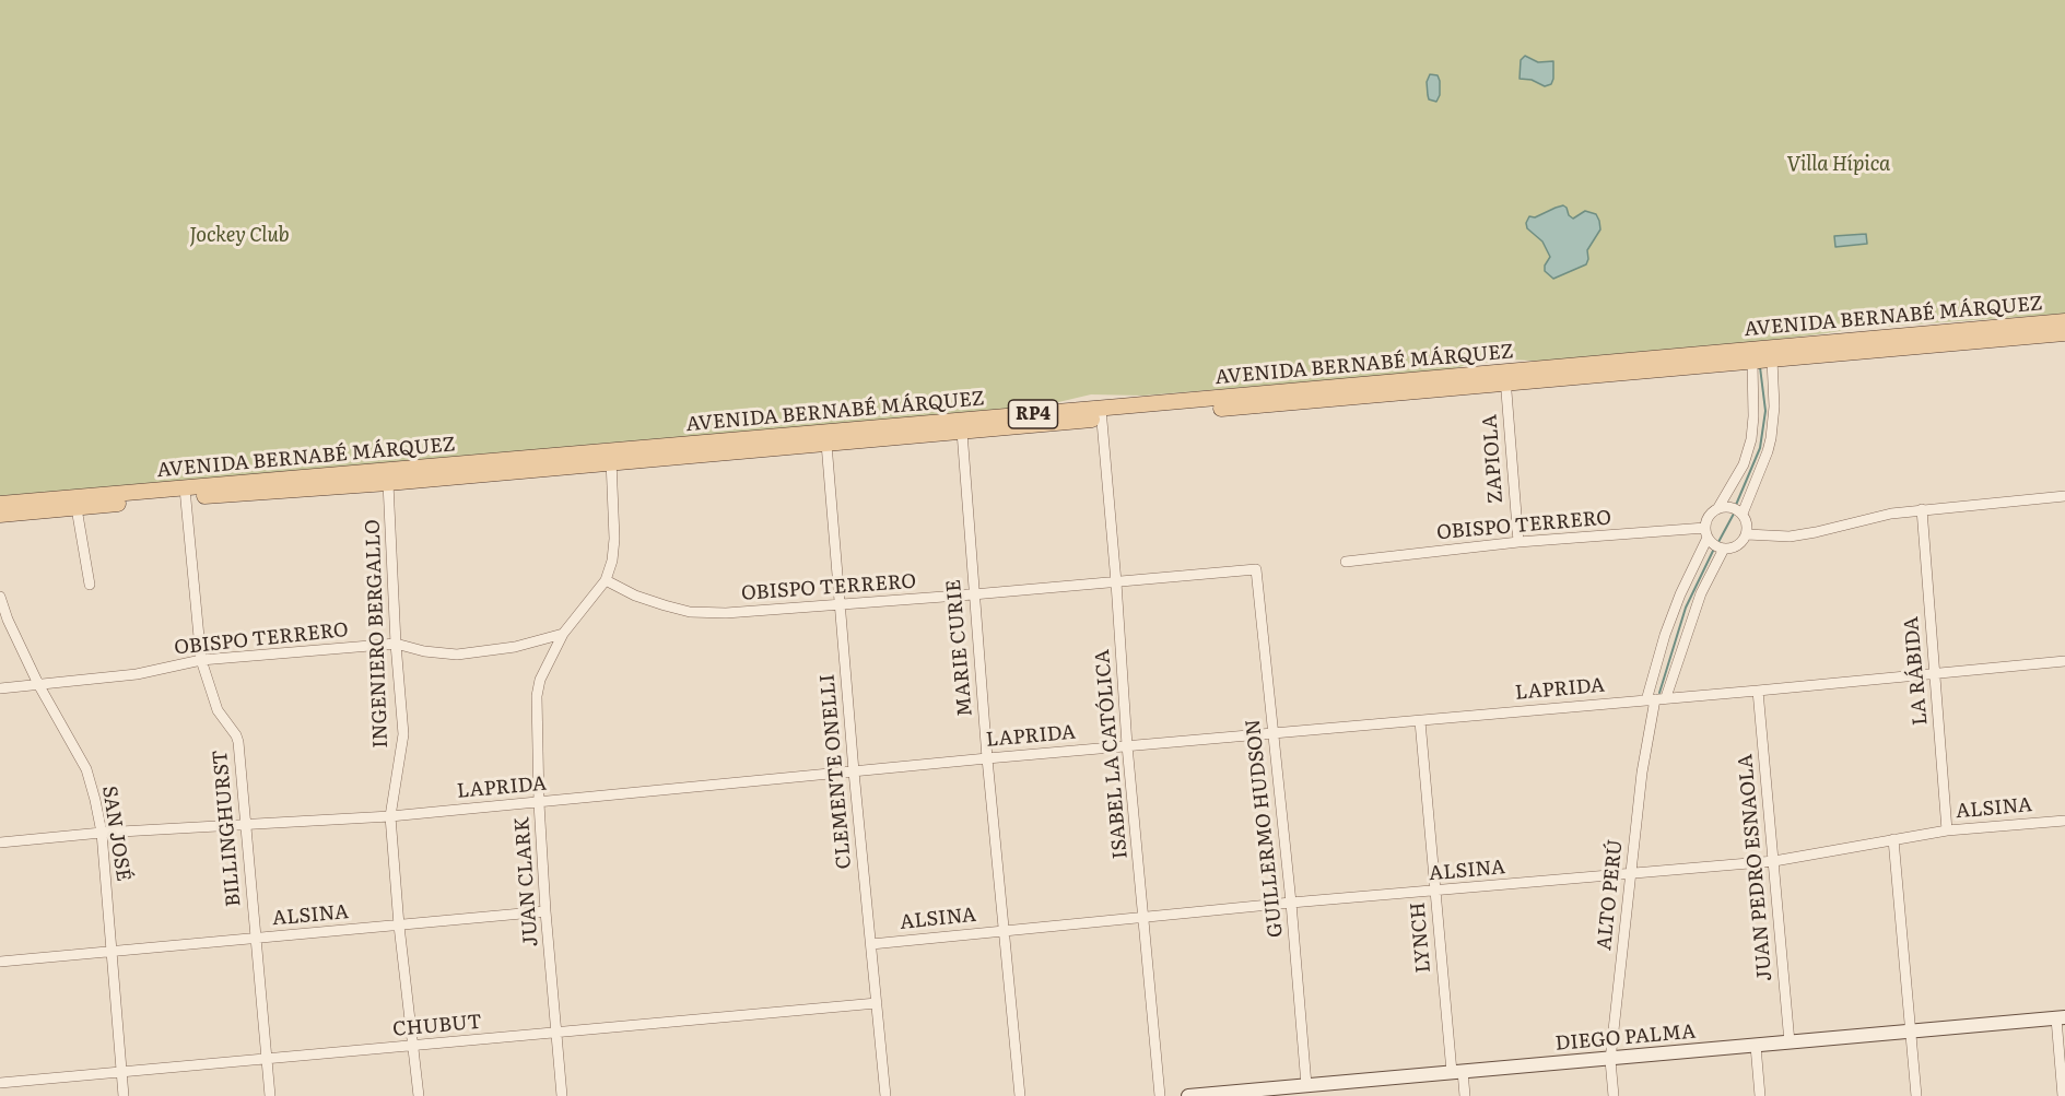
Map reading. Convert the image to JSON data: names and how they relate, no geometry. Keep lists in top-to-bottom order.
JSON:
{
  "streets": {
    "main road": ["AVENIDA BERNABÉ MÁRQUEZ", "RP4", "DIEGO PALMA"],
    "street": [
      "ZAPIOLA",
      "OBISPO TERRERO",
      "INGENIERO BERGALLO",
      "MARIE CURIE",
      "LA RÁBIDA",
      "LAPRIDA",
      "ISABEL LA CATÓLICA",
      "CLEMENTE ONELLI",
      "ALSINA",
      "BILLINGHURST",
      "GUILLERMO HUDSON",
      "SAN JOSÉ",
      "JUAN PEDRO ESNAOLA",
      "JUAN CLARK",
      "ALTO PERÚ",
      "LYNCH",
      "CHUBUT"
    ]
  },
  "crossings": [
    ["AVENIDA BERNABÉ MÁRQUEZ", "ZAPIOLA"],
    ["AVENIDA BERNABÉ MÁRQUEZ", "INGENIERO BERGALLO"],
    ["AVENIDA BERNABÉ MÁRQUEZ", "MARIE CURIE"],
    ["AVENIDA BERNABÉ MÁRQUEZ", "ISABEL LA CATÓLICA"],
    ["AVENIDA BERNABÉ MÁRQUEZ", "CLEMENTE ONELLI"],
    ["AVENIDA BERNABÉ MÁRQUEZ", "BILLINGHURST"],
    ["AVENIDA BERNABÉ MÁRQUEZ", "JUAN CLARK"],
    ["ZAPIOLA", "OBISPO TERRERO"],
    ["OBISPO TERRERO", "INGENIERO BERGALLO"],
    ["OBISPO TERRERO", "MARIE CURIE"],
    ["OBISPO TERRERO", "ISABEL LA CATÓLICA"],
    ["OBISPO TERRERO", "CLEMENTE ONELLI"],
    ["OBISPO TERRERO", "BILLINGHURST"],
    ["OBISPO TERRERO", "GUILLERMO HUDSON"],
    ["OBISPO TERRERO", "SAN JOSÉ"],
    ["OBISPO TERRERO", "JUAN CLARK"],
    ["OBISPO TERRERO", "ALTO PERÚ"],
    ["INGENIERO BERGALLO", "LAPRIDA"],
    ["INGENIERO BERGALLO", "ALSINA"],
    ["INGENIERO BERGALLO", "CHUBUT"],
    ["MARIE CURIE", "LAPRIDA"],
    ["MARIE CURIE", "ALSINA"],
    ["LA RÁBIDA", "LAPRIDA"],
    ["LA RÁBIDA", "ALSINA"],
    ["LAPRIDA", "ISABEL LA CATÓLICA"],
    ["LAPRIDA", "CLEMENTE ONELLI"],
    ["LAPRIDA", "BILLINGHURST"],
    ["LAPRIDA", "GUILLERMO HUDSON"],
    ["LAPRIDA", "SAN JOSÉ"],
    ["LAPRIDA", "JUAN PEDRO ESNAOLA"],
    ["LAPRIDA", "JUAN CLARK"],
    ["LAPRIDA", "ALTO PERÚ"],
    ["LAPRIDA", "LYNCH"],
    ["ISABEL LA CATÓLICA", "ALSINA"],
    ["CLEMENTE ONELLI", "ALSINA"],
    ["CLEMENTE ONELLI", "CHUBUT"],
    ["ALSINA", "BILLINGHURST"],
    ["ALSINA", "GUILLERMO HUDSON"],
    ["ALSINA", "SAN JOSÉ"],
    ["ALSINA", "JUAN PEDRO ESNAOLA"],
    ["ALSINA", "JUAN CLARK"],
    ["ALSINA", "ALTO PERÚ"],
    ["ALSINA", "LYNCH"],
    ["BILLINGHURST", "CHUBUT"],
    ["GUILLERMO HUDSON", "DIEGO PALMA"],
    ["SAN JOSÉ", "CHUBUT"],
    ["JUAN PEDRO ESNAOLA", "DIEGO PALMA"],
    ["JUAN CLARK", "CHUBUT"],
    ["ALTO PERÚ", "DIEGO PALMA"],
    ["LYNCH", "DIEGO PALMA"]
  ],
  "parks": ["Villa Hípica", "Jockey Club"]
}
